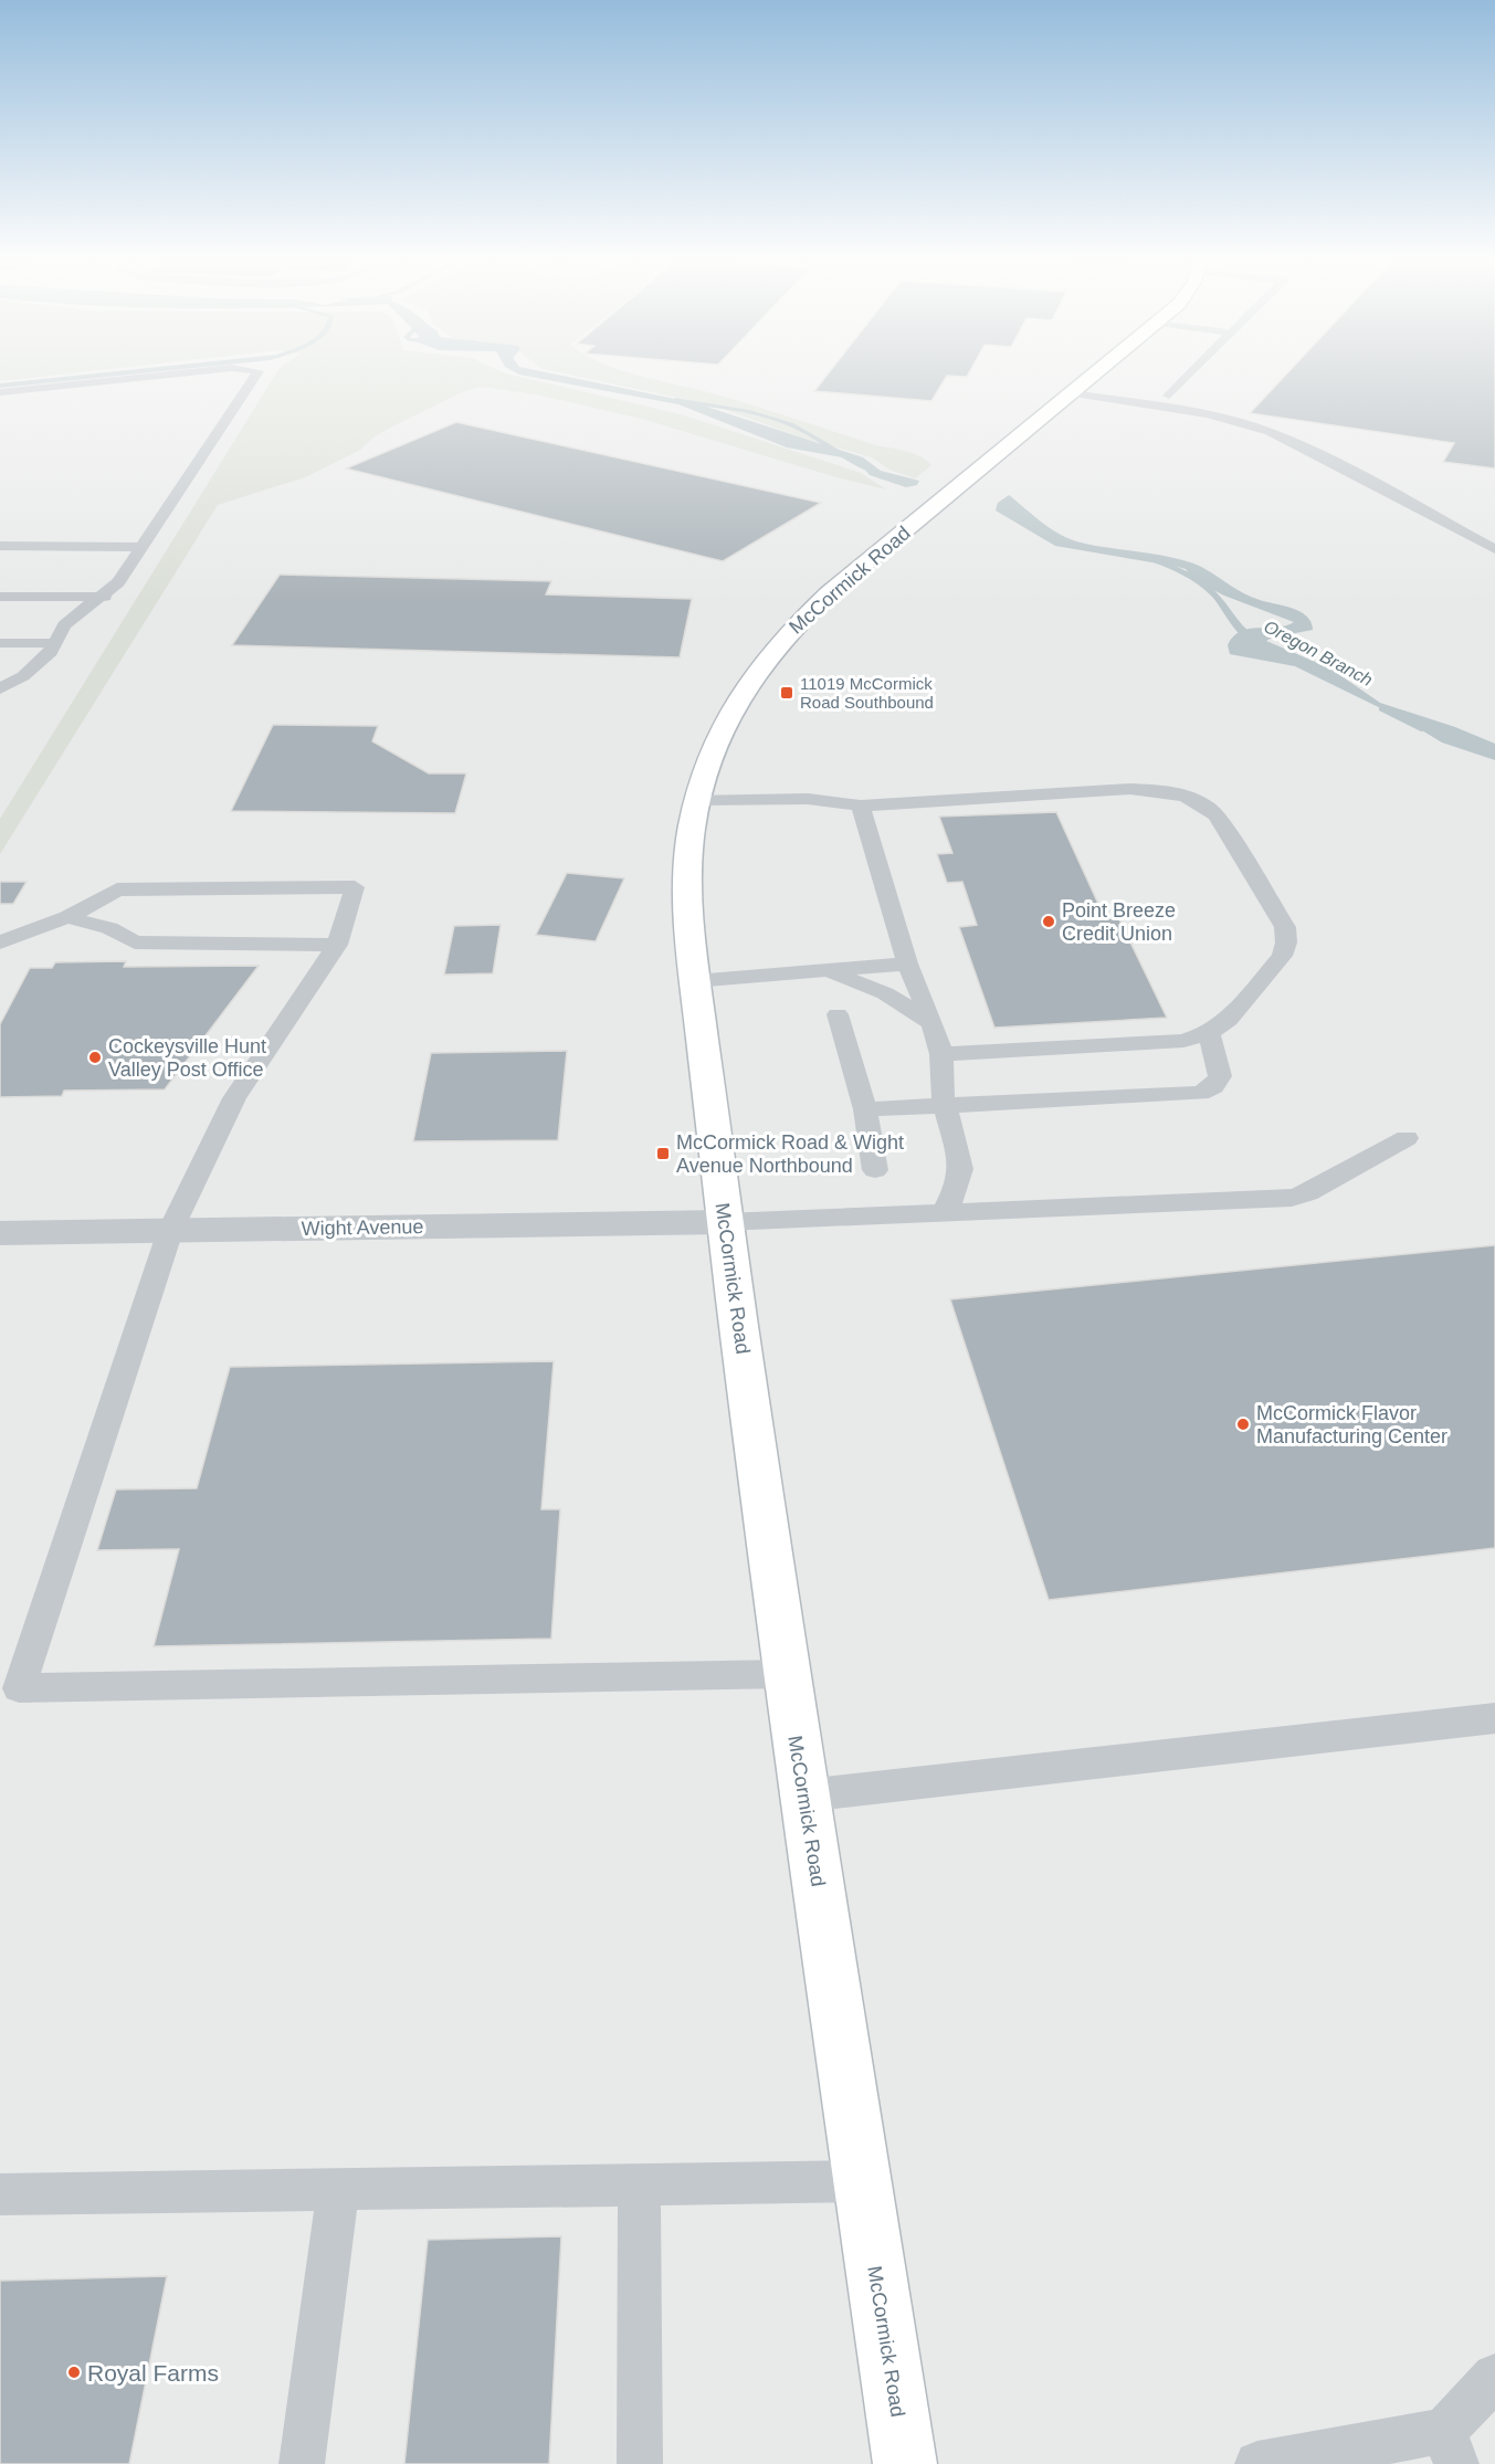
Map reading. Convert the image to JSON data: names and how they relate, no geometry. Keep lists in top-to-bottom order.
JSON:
{
  "streets": {
    "main road": ["McCormick Road"],
    "street": ["Wight Avenue"]
  },
  "crossings": [
    ["McCormick Road", "Wight Avenue"]
  ],
  "water": ["Oregon Branch"],
  "places": {
    "transit": ["11019 McCormick Road Southbound", "McCormick Road & Wight Avenue Northbound"],
    "other": [
      "Point Breeze Credit Union",
      "Cockeysville Hunt Valley Post Office",
      "McCormick Flavor Manufacturing Center",
      "Royal Farms"
    ]
  }
}
